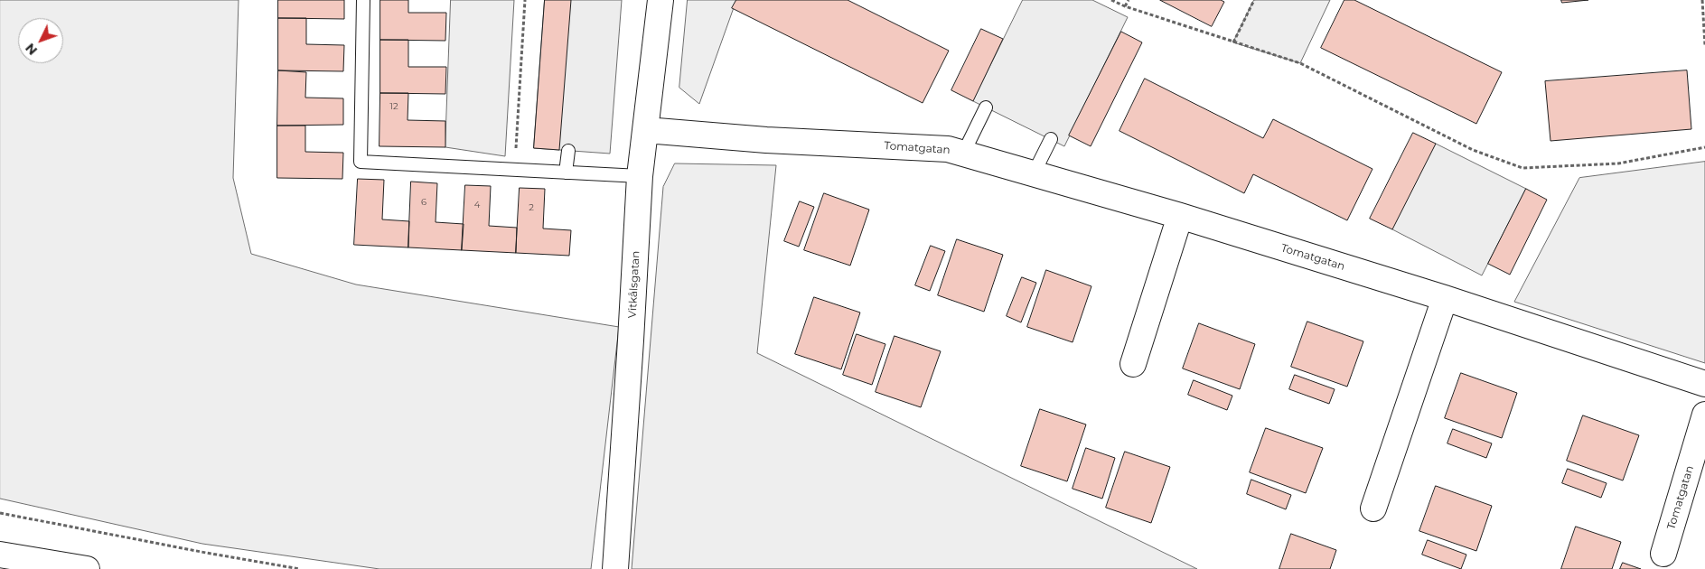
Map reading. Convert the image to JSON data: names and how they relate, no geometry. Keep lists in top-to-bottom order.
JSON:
{
  "streets": {
    "street": ["Tomatgatan", "Vitkålsgatan"]
  },
  "crossings": [
    ["Tomatgatan", "Vitkålsgatan"]
  ],
  "house_numbers": [
    "12",
    "6",
    "4",
    "2"
  ],
  "north": "bottom left"
}
